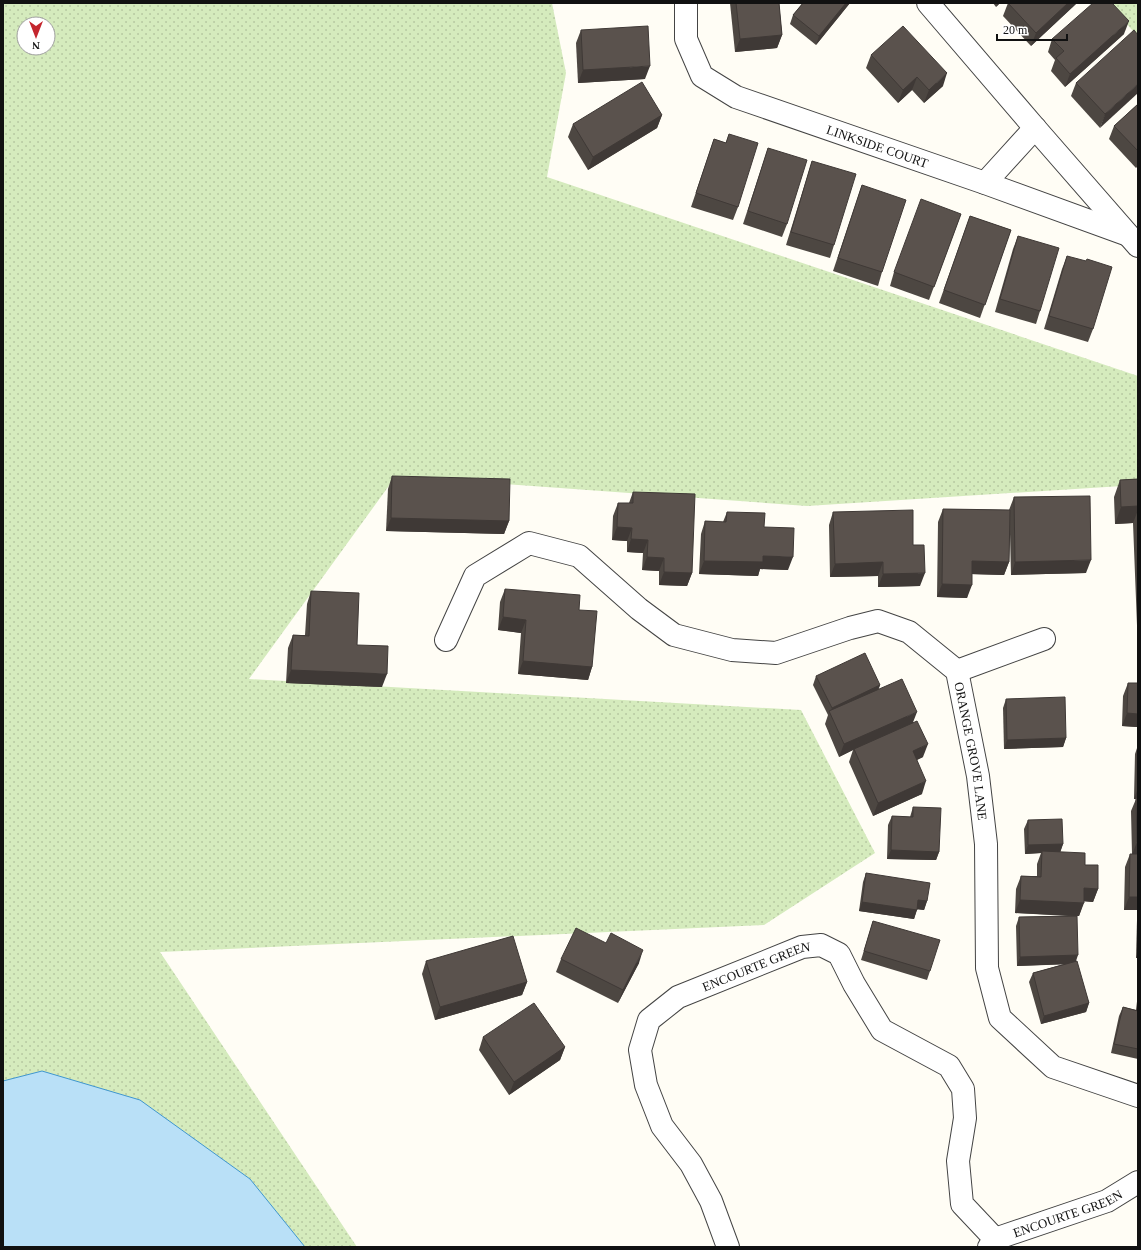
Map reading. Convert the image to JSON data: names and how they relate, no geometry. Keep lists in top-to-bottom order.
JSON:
{
  "streets": {
    "street": ["LINKSIDE COURT", "ORANGE GROVE LANE", "ENCOURTE GREEN"]
  },
  "scale_bar": "20 m",
  "north": "bottom"
}
